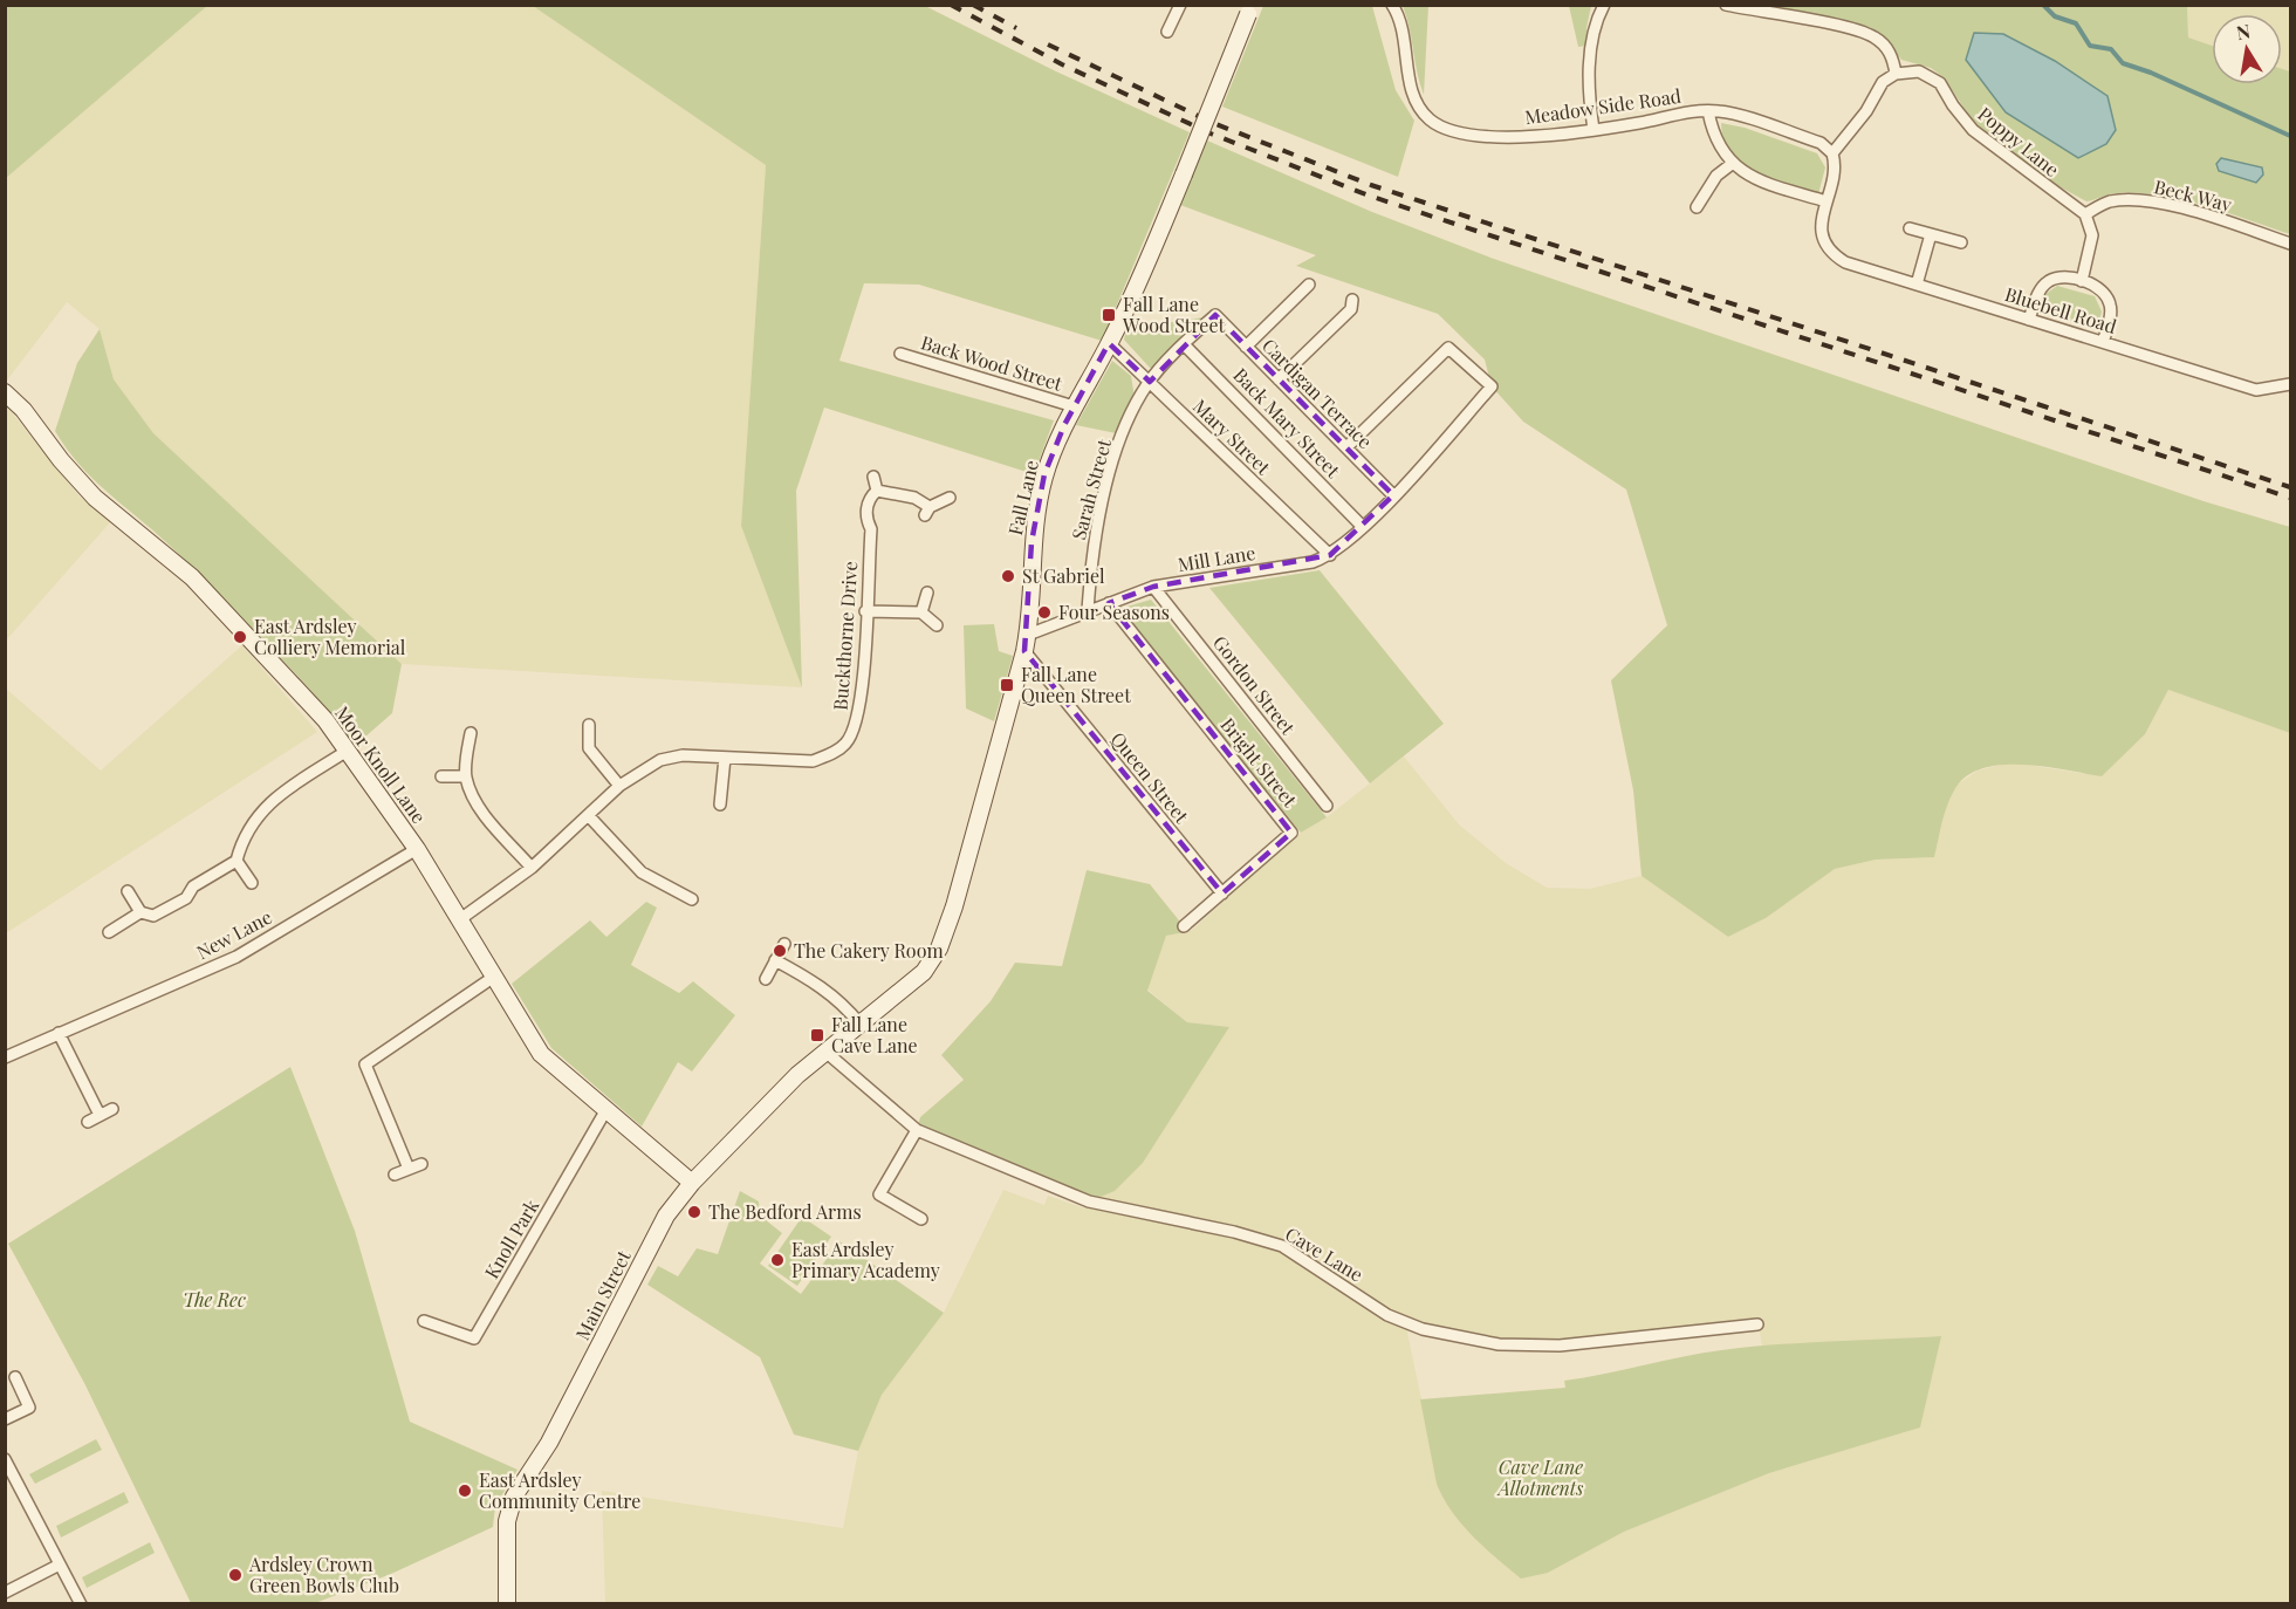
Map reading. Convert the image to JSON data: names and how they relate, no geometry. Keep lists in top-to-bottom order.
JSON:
{
  "streets": {
    "street": [
      "Meadow Side Road",
      "Poppy Lane",
      "Beck Way",
      "Bluebell Road",
      "Back Wood Street",
      "Cardigan Terrace",
      "Back Mary Street",
      "Mary Street",
      "Sarah Street",
      "Fall Lane",
      "Mill Lane",
      "Buckthorne Drive",
      "Gordon Street",
      "Bright Street",
      "Moor Knoll Lane",
      "Queen Street",
      "New Lane",
      "Knoll Park",
      "Cave Lane",
      "Main Street"
    ]
  },
  "crossings": [
    ["Poppy Lane", "Beck Way"],
    ["Back Wood Street", "Fall Lane"],
    ["Cardigan Terrace", "Sarah Street"],
    ["Cardigan Terrace", "Mill Lane"],
    ["Back Mary Street", "Sarah Street"],
    ["Back Mary Street", "Mill Lane"],
    ["Mary Street", "Sarah Street"],
    ["Mary Street", "Fall Lane"],
    ["Mary Street", "Mill Lane"],
    ["Sarah Street", "Mill Lane"],
    ["Fall Lane", "Mill Lane"],
    ["Fall Lane", "Queen Street"],
    ["Fall Lane", "Cave Lane"],
    ["Fall Lane", "Main Street"],
    ["Mill Lane", "Gordon Street"],
    ["Mill Lane", "Bright Street"],
    ["Buckthorne Drive", "Moor Knoll Lane"],
    ["Bright Street", "Queen Street"],
    ["Moor Knoll Lane", "New Lane"],
    ["Moor Knoll Lane", "Knoll Park"],
    ["Moor Knoll Lane", "Main Street"],
    ["Cave Lane", "Main Street"]
  ],
  "parks": ["The Rec", "Cave Lane Allotments"],
  "places": {
    "transit": ["Fall Lane Wood Street", "Fall Lane Queen Street", "Fall Lane Cave Lane"],
    "other": [
      "St Gabriel",
      "Four Seasons",
      "East Ardsley Colliery Memorial",
      "The Cakery Room",
      "The Bedford Arms",
      "East Ardsley Primary Academy",
      "East Ardsley Community Centre",
      "Ardsley Crown Green Bowls Club"
    ]
  },
  "north": "top"
}
